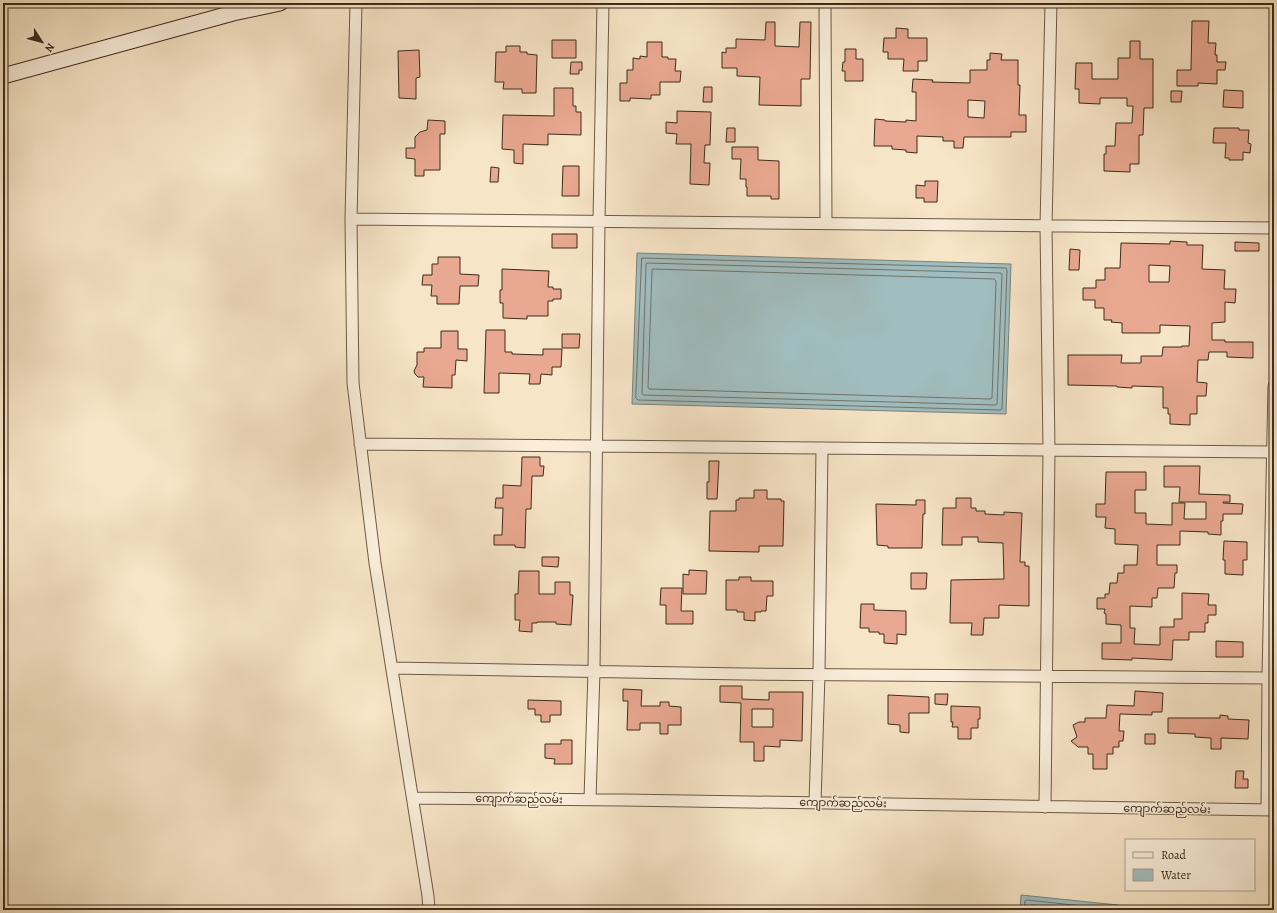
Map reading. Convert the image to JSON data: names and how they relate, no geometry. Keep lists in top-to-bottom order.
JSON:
{
  "streets": {
    "street": ["ကျောက်ဆည်လမ်း"]
  },
  "legend": ["Road", "Water"],
  "north": "bottom right"
}
